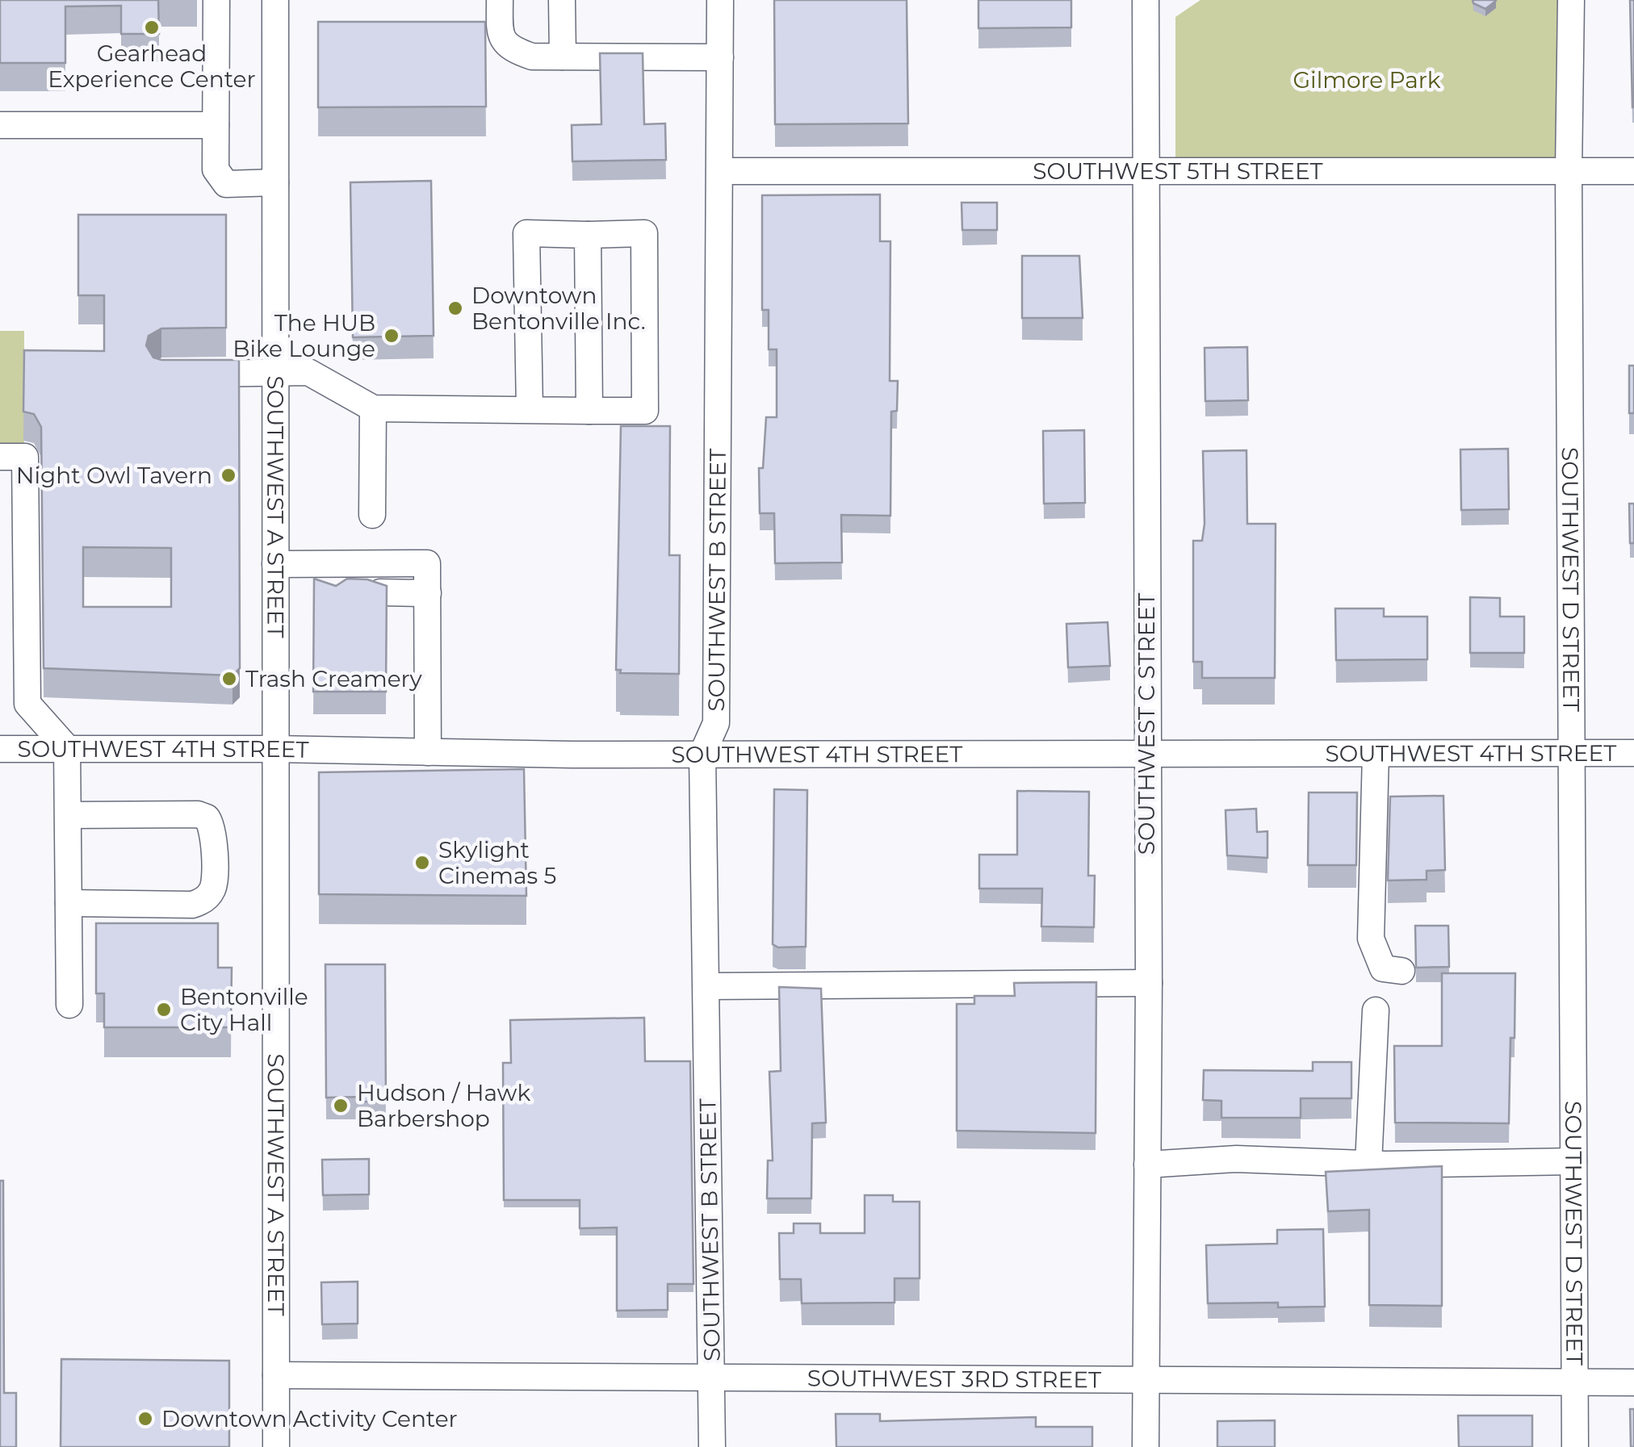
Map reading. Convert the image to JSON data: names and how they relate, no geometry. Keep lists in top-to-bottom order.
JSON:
{
  "streets": {
    "street": [
      "SOUTHWEST 5TH STREET",
      "SOUTHWEST A STREET",
      "SOUTHWEST D STREET",
      "SOUTHWEST B STREET",
      "SOUTHWEST C STREET",
      "SOUTHWEST 4TH STREET",
      "SOUTHWEST 3RD STREET"
    ]
  },
  "crossings": [
    ["SOUTHWEST 5TH STREET", "SOUTHWEST D STREET"],
    ["SOUTHWEST 5TH STREET", "SOUTHWEST B STREET"],
    ["SOUTHWEST 5TH STREET", "SOUTHWEST C STREET"],
    ["SOUTHWEST A STREET", "SOUTHWEST 4TH STREET"],
    ["SOUTHWEST A STREET", "SOUTHWEST 3RD STREET"],
    ["SOUTHWEST D STREET", "SOUTHWEST 4TH STREET"],
    ["SOUTHWEST D STREET", "SOUTHWEST 3RD STREET"],
    ["SOUTHWEST B STREET", "SOUTHWEST 4TH STREET"],
    ["SOUTHWEST B STREET", "SOUTHWEST 3RD STREET"],
    ["SOUTHWEST C STREET", "SOUTHWEST 4TH STREET"],
    ["SOUTHWEST C STREET", "SOUTHWEST 3RD STREET"]
  ],
  "parks": ["Gilmore Park"],
  "places": [
    "Gearhead Experience Center",
    "Downtown Bentonville Inc.",
    "The HUB Bike Lounge",
    "Night Owl Tavern",
    "Trash Creamery",
    "Skylight Cinemas 5",
    "Bentonville City Hall",
    "Hudson / Hawk Barbershop",
    "Downtown Activity Center"
  ]
}
